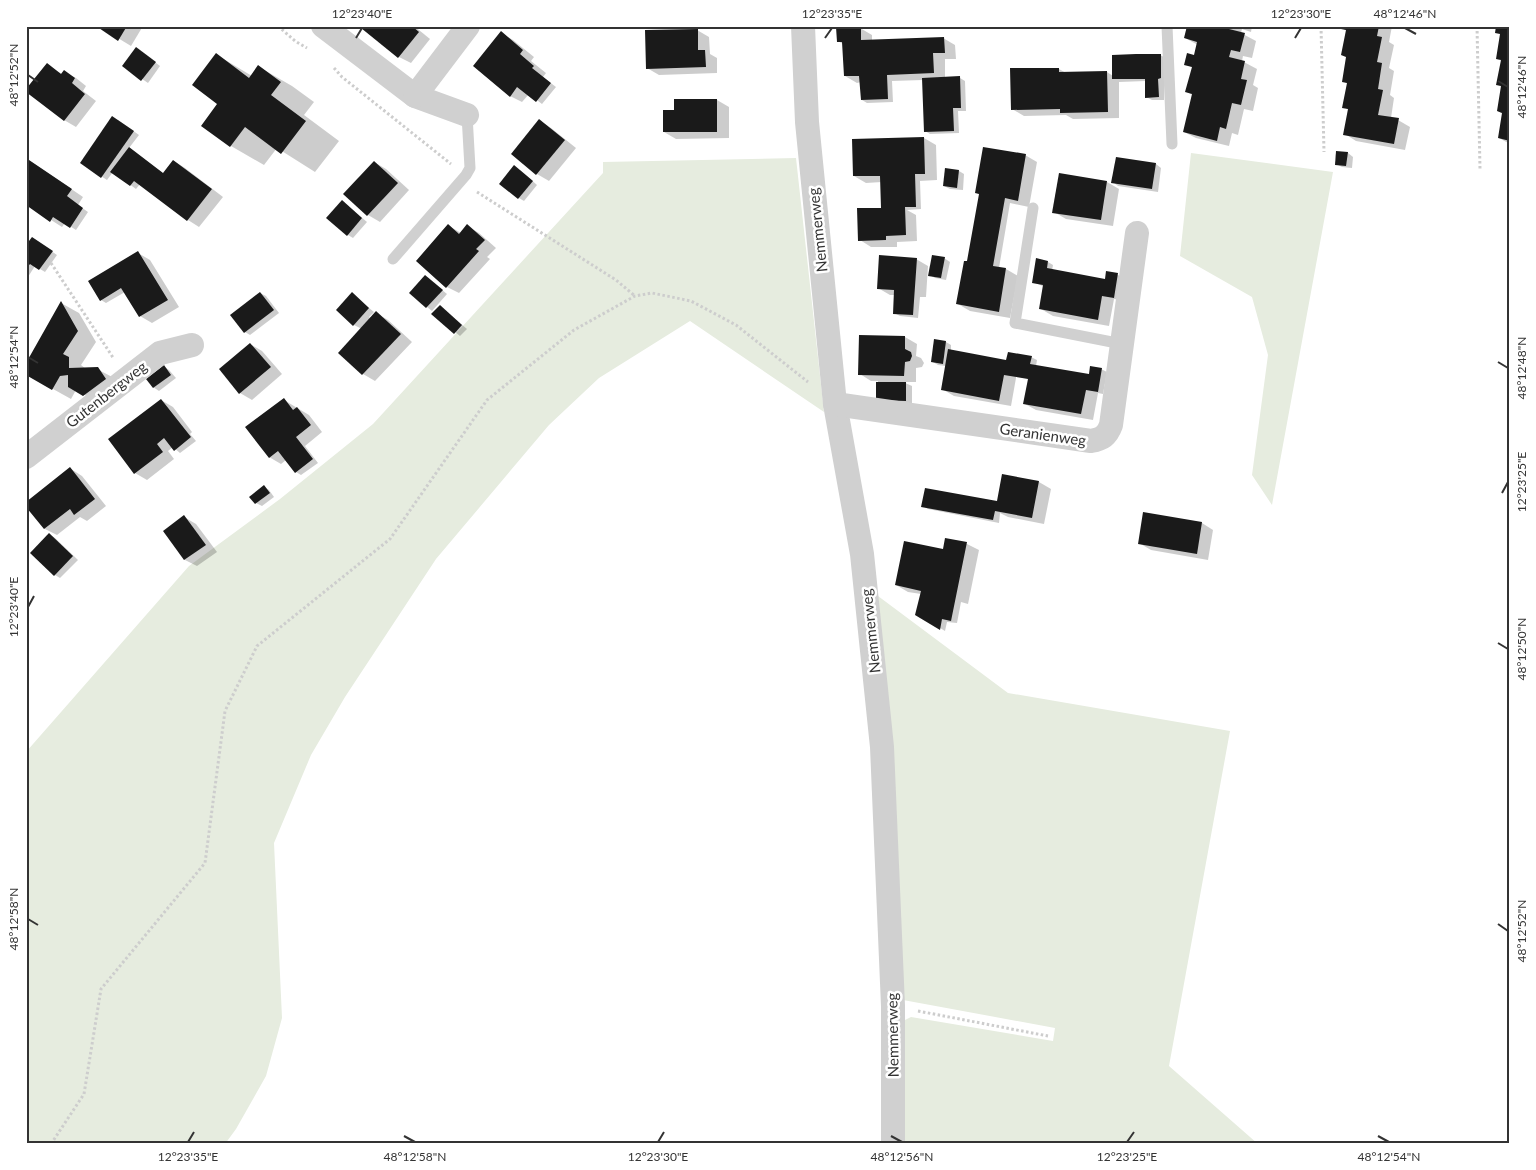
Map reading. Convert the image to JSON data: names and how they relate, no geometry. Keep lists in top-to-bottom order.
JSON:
{
  "streets": {
    "street": ["Nemmerweg", "Gutenbergweg", "Geranienweg"]
  },
  "crossings": [
    ["Nemmerweg", "Geranienweg"]
  ],
  "coordinates": [
    "12°23'40\"E",
    "12°23'35\"E",
    "12°23'30\"E",
    "48°12'46\"N",
    "48°12'52\"N",
    "48°12'54\"N",
    "48°12'48\"N",
    "12°23'25\"E",
    "48°12'50\"N",
    "48°12'58\"N",
    "48°12'56\"N"
  ]
}
